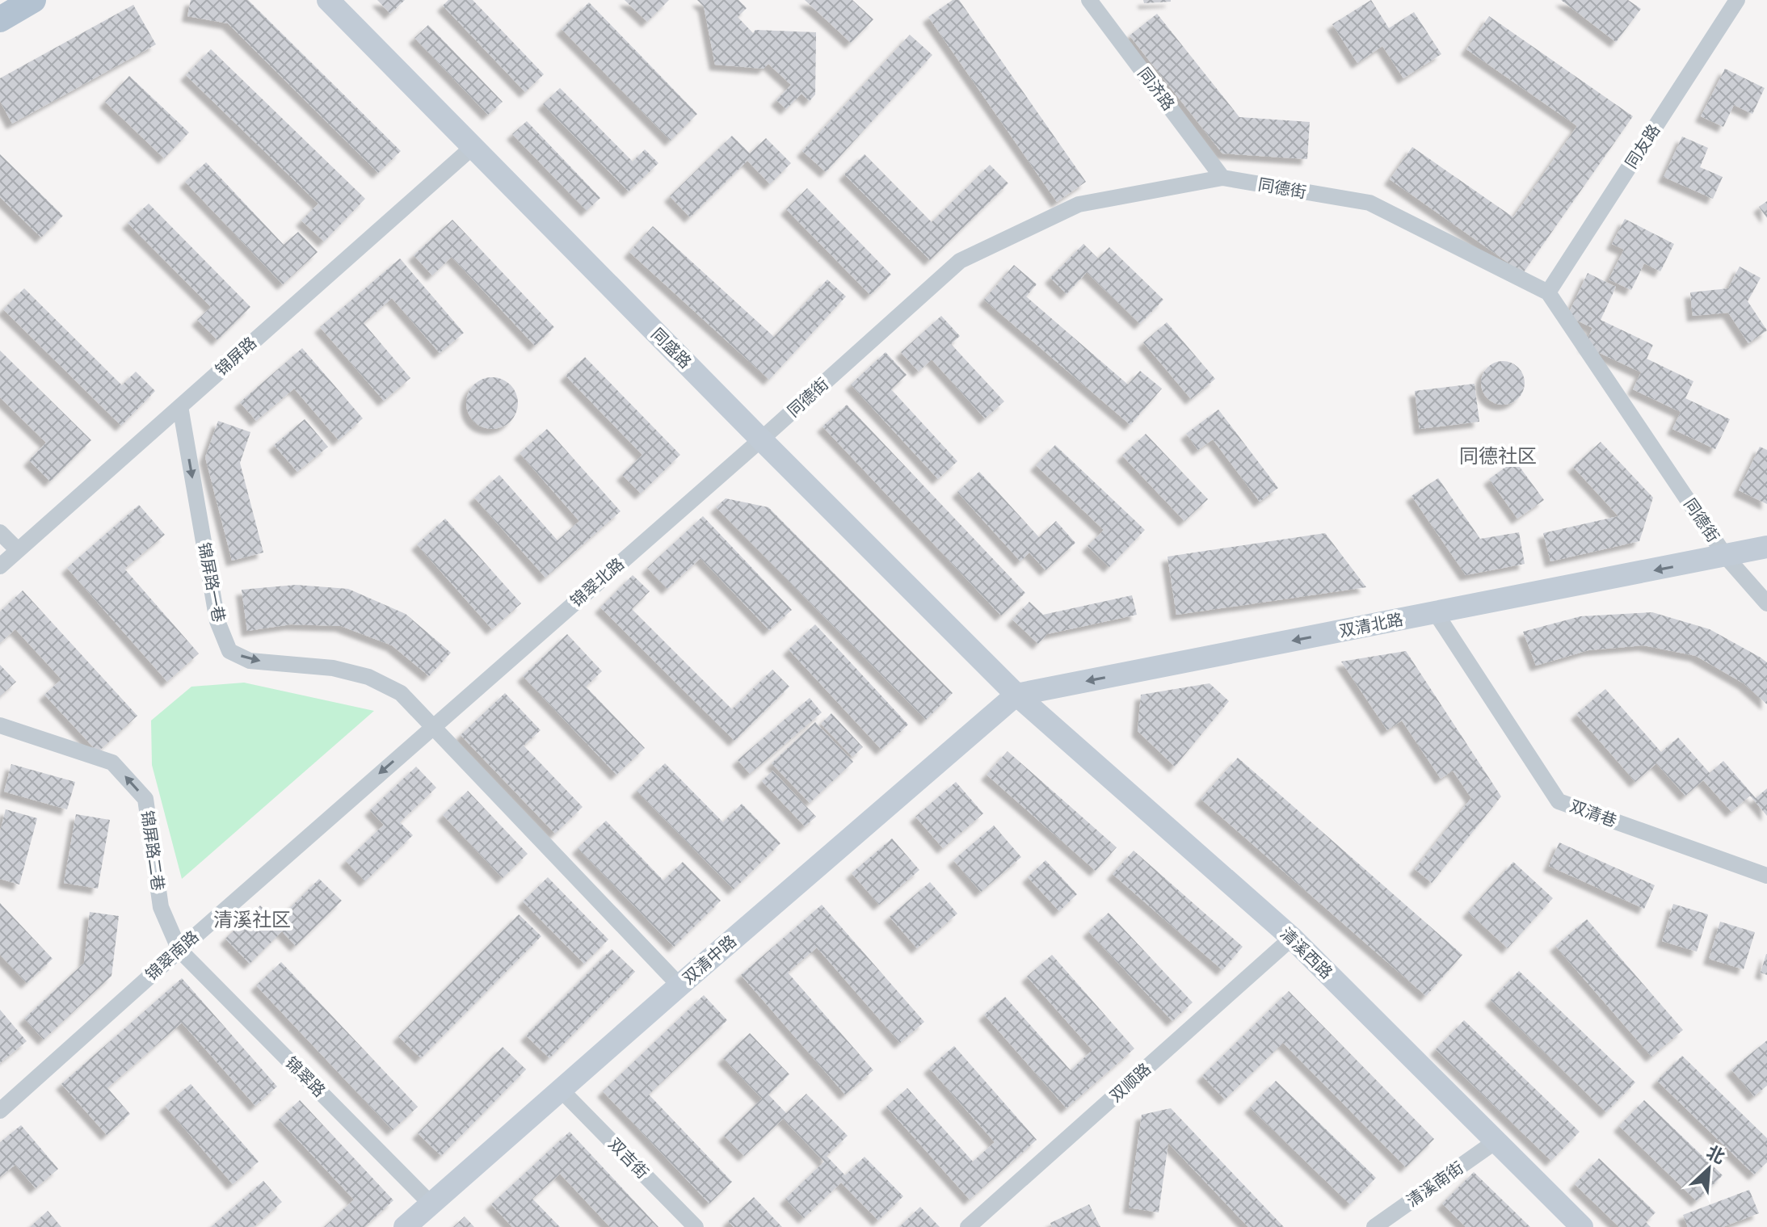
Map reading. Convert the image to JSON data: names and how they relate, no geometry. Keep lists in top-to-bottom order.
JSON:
{
  "streets": {
    "street": [
      "同济路",
      "同友路",
      "同德街",
      "同盛路",
      "锦屏路",
      "锦屏路一巷",
      "锦翠北路",
      "双清北路",
      "双清巷",
      "锦屏路二巷",
      "清溪西路",
      "锦翠南路",
      "双清中路",
      "锦翠路",
      "双顺路",
      "双吉街",
      "清溪南街"
    ]
  },
  "crossings": [
    ["同济路", "同德街"],
    ["同友路", "同德街"],
    ["同德街", "同盛路"],
    ["同德街", "锦翠北路"],
    ["同德街", "双清北路"],
    ["同盛路", "锦屏路"],
    ["同盛路", "锦翠北路"],
    ["同盛路", "双清北路"],
    ["同盛路", "清溪西路"],
    ["同盛路", "双清中路"],
    ["锦屏路", "锦屏路一巷"],
    ["锦屏路一巷", "锦翠北路"],
    ["锦屏路一巷", "锦翠南路"],
    ["锦翠北路", "锦翠南路"],
    ["双清北路", "双清巷"],
    ["双清北路", "清溪西路"],
    ["双清北路", "双清中路"],
    ["锦屏路二巷", "锦翠南路"],
    ["锦屏路二巷", "锦翠路"],
    ["清溪西路", "双清中路"],
    ["清溪西路", "双顺路"],
    ["清溪西路", "清溪南街"],
    ["锦翠南路", "锦翠路"],
    ["双清中路", "锦翠路"],
    ["双清中路", "双吉街"]
  ],
  "one_way": [
    "锦屏路一巷",
    "双清北路",
    "锦屏路二巷",
    "锦翠南路"
  ],
  "districts": ["同德社区", "清溪社区"],
  "north": "top right"
}
